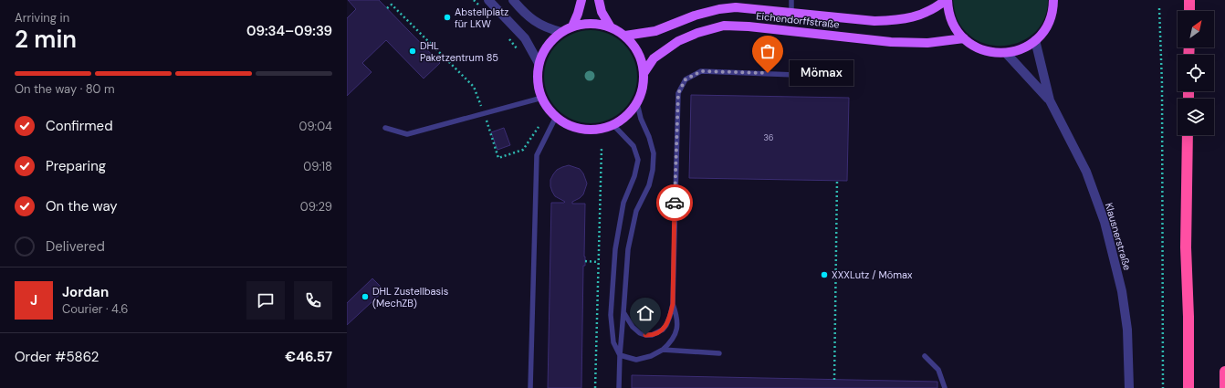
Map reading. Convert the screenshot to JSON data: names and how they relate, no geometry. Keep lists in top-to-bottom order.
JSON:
{
  "streets": {
    "main road": ["Eichendorffstraße"],
    "street": ["Klausnerstraße"]
  },
  "places": [
    "Abstellplatz für LKW",
    "DHL Paketzentrum 85",
    "Mömax",
    "XXXLutz / Mömax",
    "DHL Zustellbasis (MechZB)"
  ],
  "house_numbers": ["36"],
  "north": "top right",
  "page": {
    "heading": ["2 min", "Arriving in", "09:34–09:39"],
    "panel": [
      "Jordan",
      "Courier · 4.6",
      "Order #5862",
      "€46.57"
    ],
    "bubble": "Mömax",
    "bar": "On the way · 80 m",
    "list": [
      ["Confirmed", "09:04"],
      ["Preparing", "09:18"],
      ["On the way", "09:29"],
      "Delivered"
    ],
    "round": "J"
  }
}
